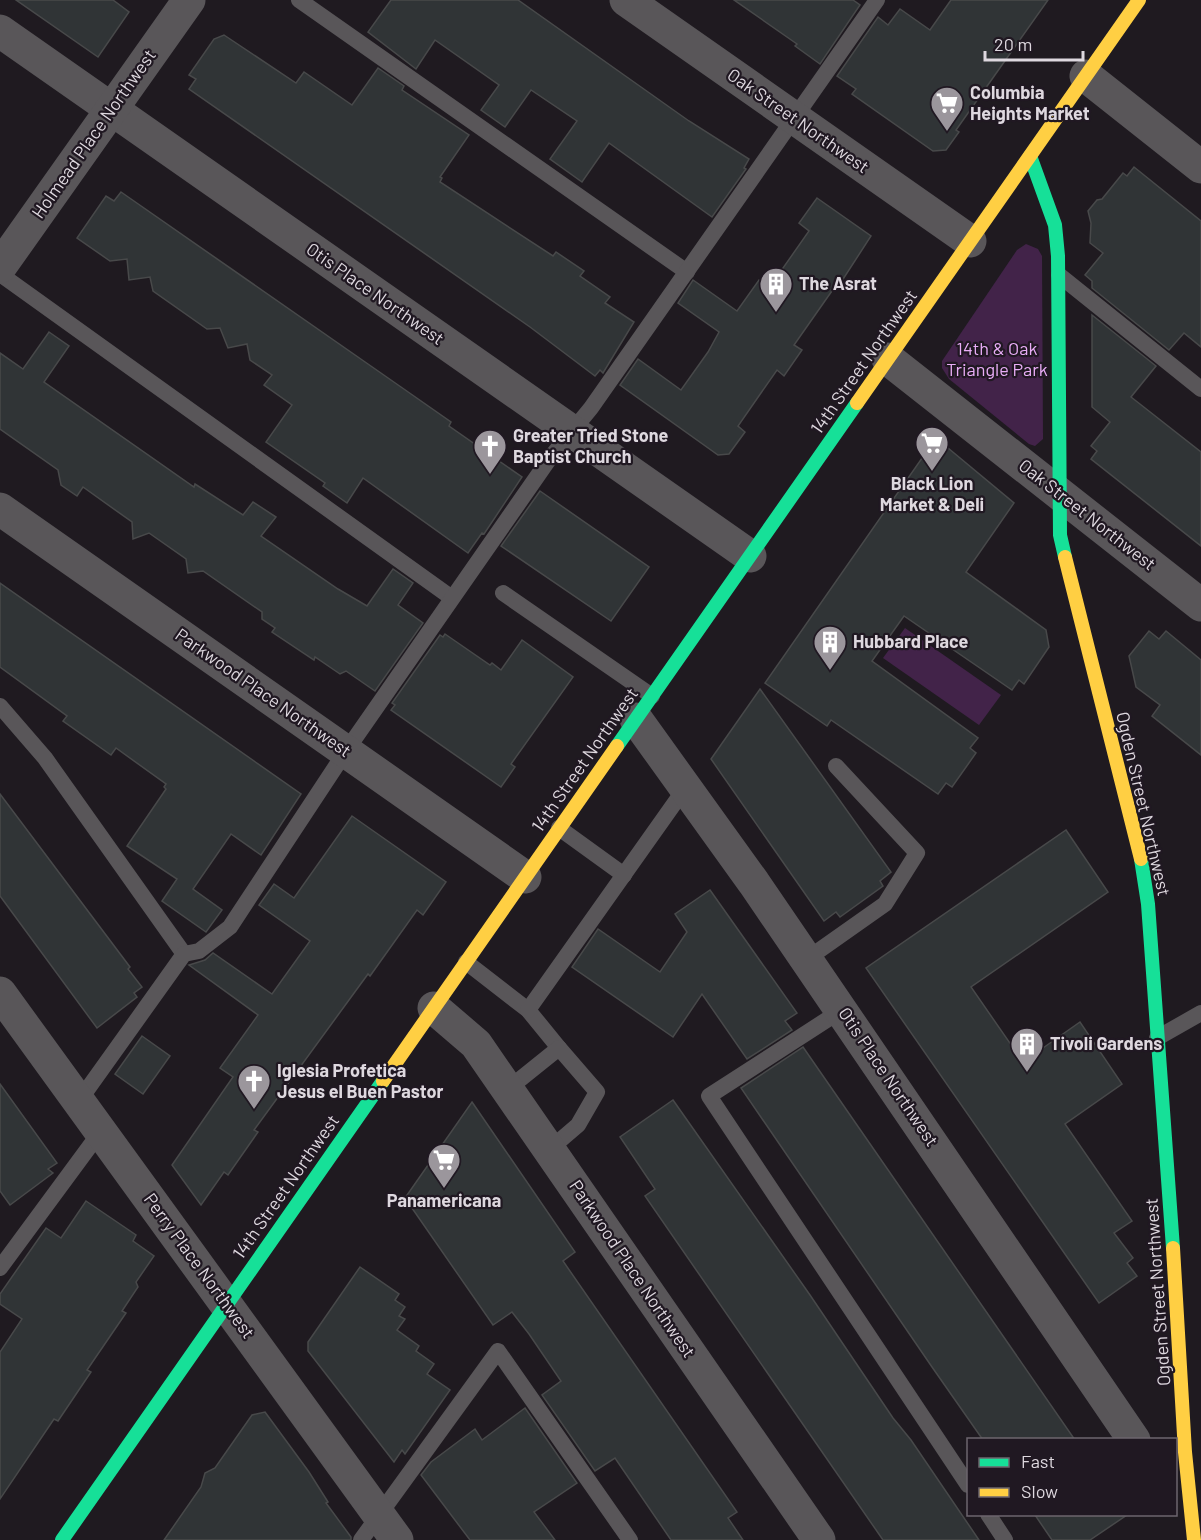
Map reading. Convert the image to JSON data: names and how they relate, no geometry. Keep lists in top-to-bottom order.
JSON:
{
  "streets": {
    "main road": ["14th Street Northwest", "Ogden Street Northwest"],
    "street": [
      "Oak Street Northwest",
      "Holmead Place Northwest",
      "Otis Place Northwest",
      "Parkwood Place Northwest",
      "Perry Place Northwest"
    ]
  },
  "crossings": [
    ["Oak Street Northwest", "14th Street Northwest"],
    ["Oak Street Northwest", "Ogden Street Northwest"],
    ["Holmead Place Northwest", "Otis Place Northwest"],
    ["Otis Place Northwest", "14th Street Northwest"],
    ["14th Street Northwest", "Parkwood Place Northwest"],
    ["14th Street Northwest", "Ogden Street Northwest"],
    ["14th Street Northwest", "Perry Place Northwest"]
  ],
  "parks": ["14th & Oak Triangle Park"],
  "places": {
    "supermarket": ["Columbia Heights Market", "Black Lion Market & Deli", "Panamericana"],
    "building": ["The Asrat", "Hubbard Place", "Tivoli Gardens"],
    "church": ["Greater Tried Stone Baptist Church", "Iglesia Profetica Jesus el Buen Pastor"]
  },
  "legend": ["Fast", "Slow"],
  "scale_bar": "20 m"
}
